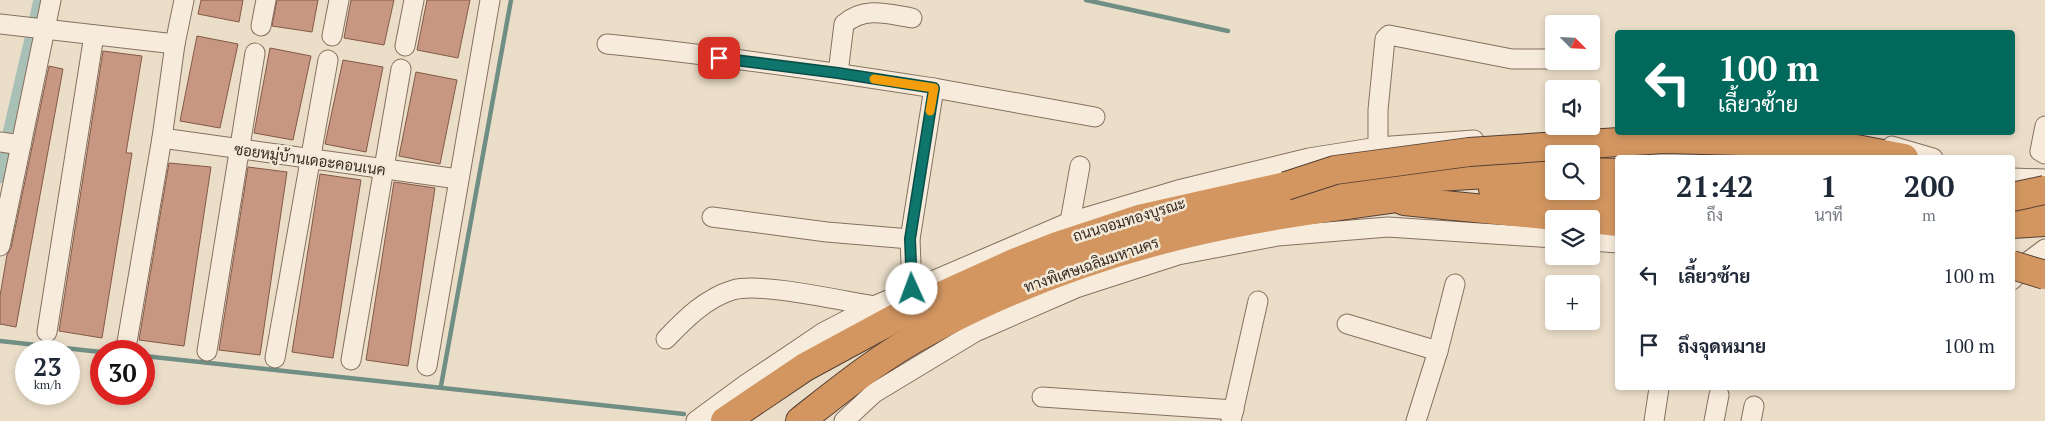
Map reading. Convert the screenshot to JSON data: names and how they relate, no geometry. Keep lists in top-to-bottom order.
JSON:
{
  "streets": {
    "highway": ["ทางพิเศษเฉลิมมหานคร"],
    "street": ["ซอยหมู่บ้านเดอะคอนเนค", "ถนนจอมทองบูรณะ"]
  },
  "north": "bottom right",
  "page": {
    "map_buttons": "+",
    "turn": ["100 m", "เลี้ยวซ้าย"],
    "eta": [
      "21:42",
      "ถึง",
      "1",
      "นาที",
      "200",
      "m"
    ],
    "list": [
      {
        "name": "เลี้ยวซ้าย",
        "value": "100 m"
      },
      {
        "name": "ถึงจุดหมาย",
        "value": "100 m"
      }
    ],
    "speed": "23 km/h",
    "limit": "30"
  }
}
